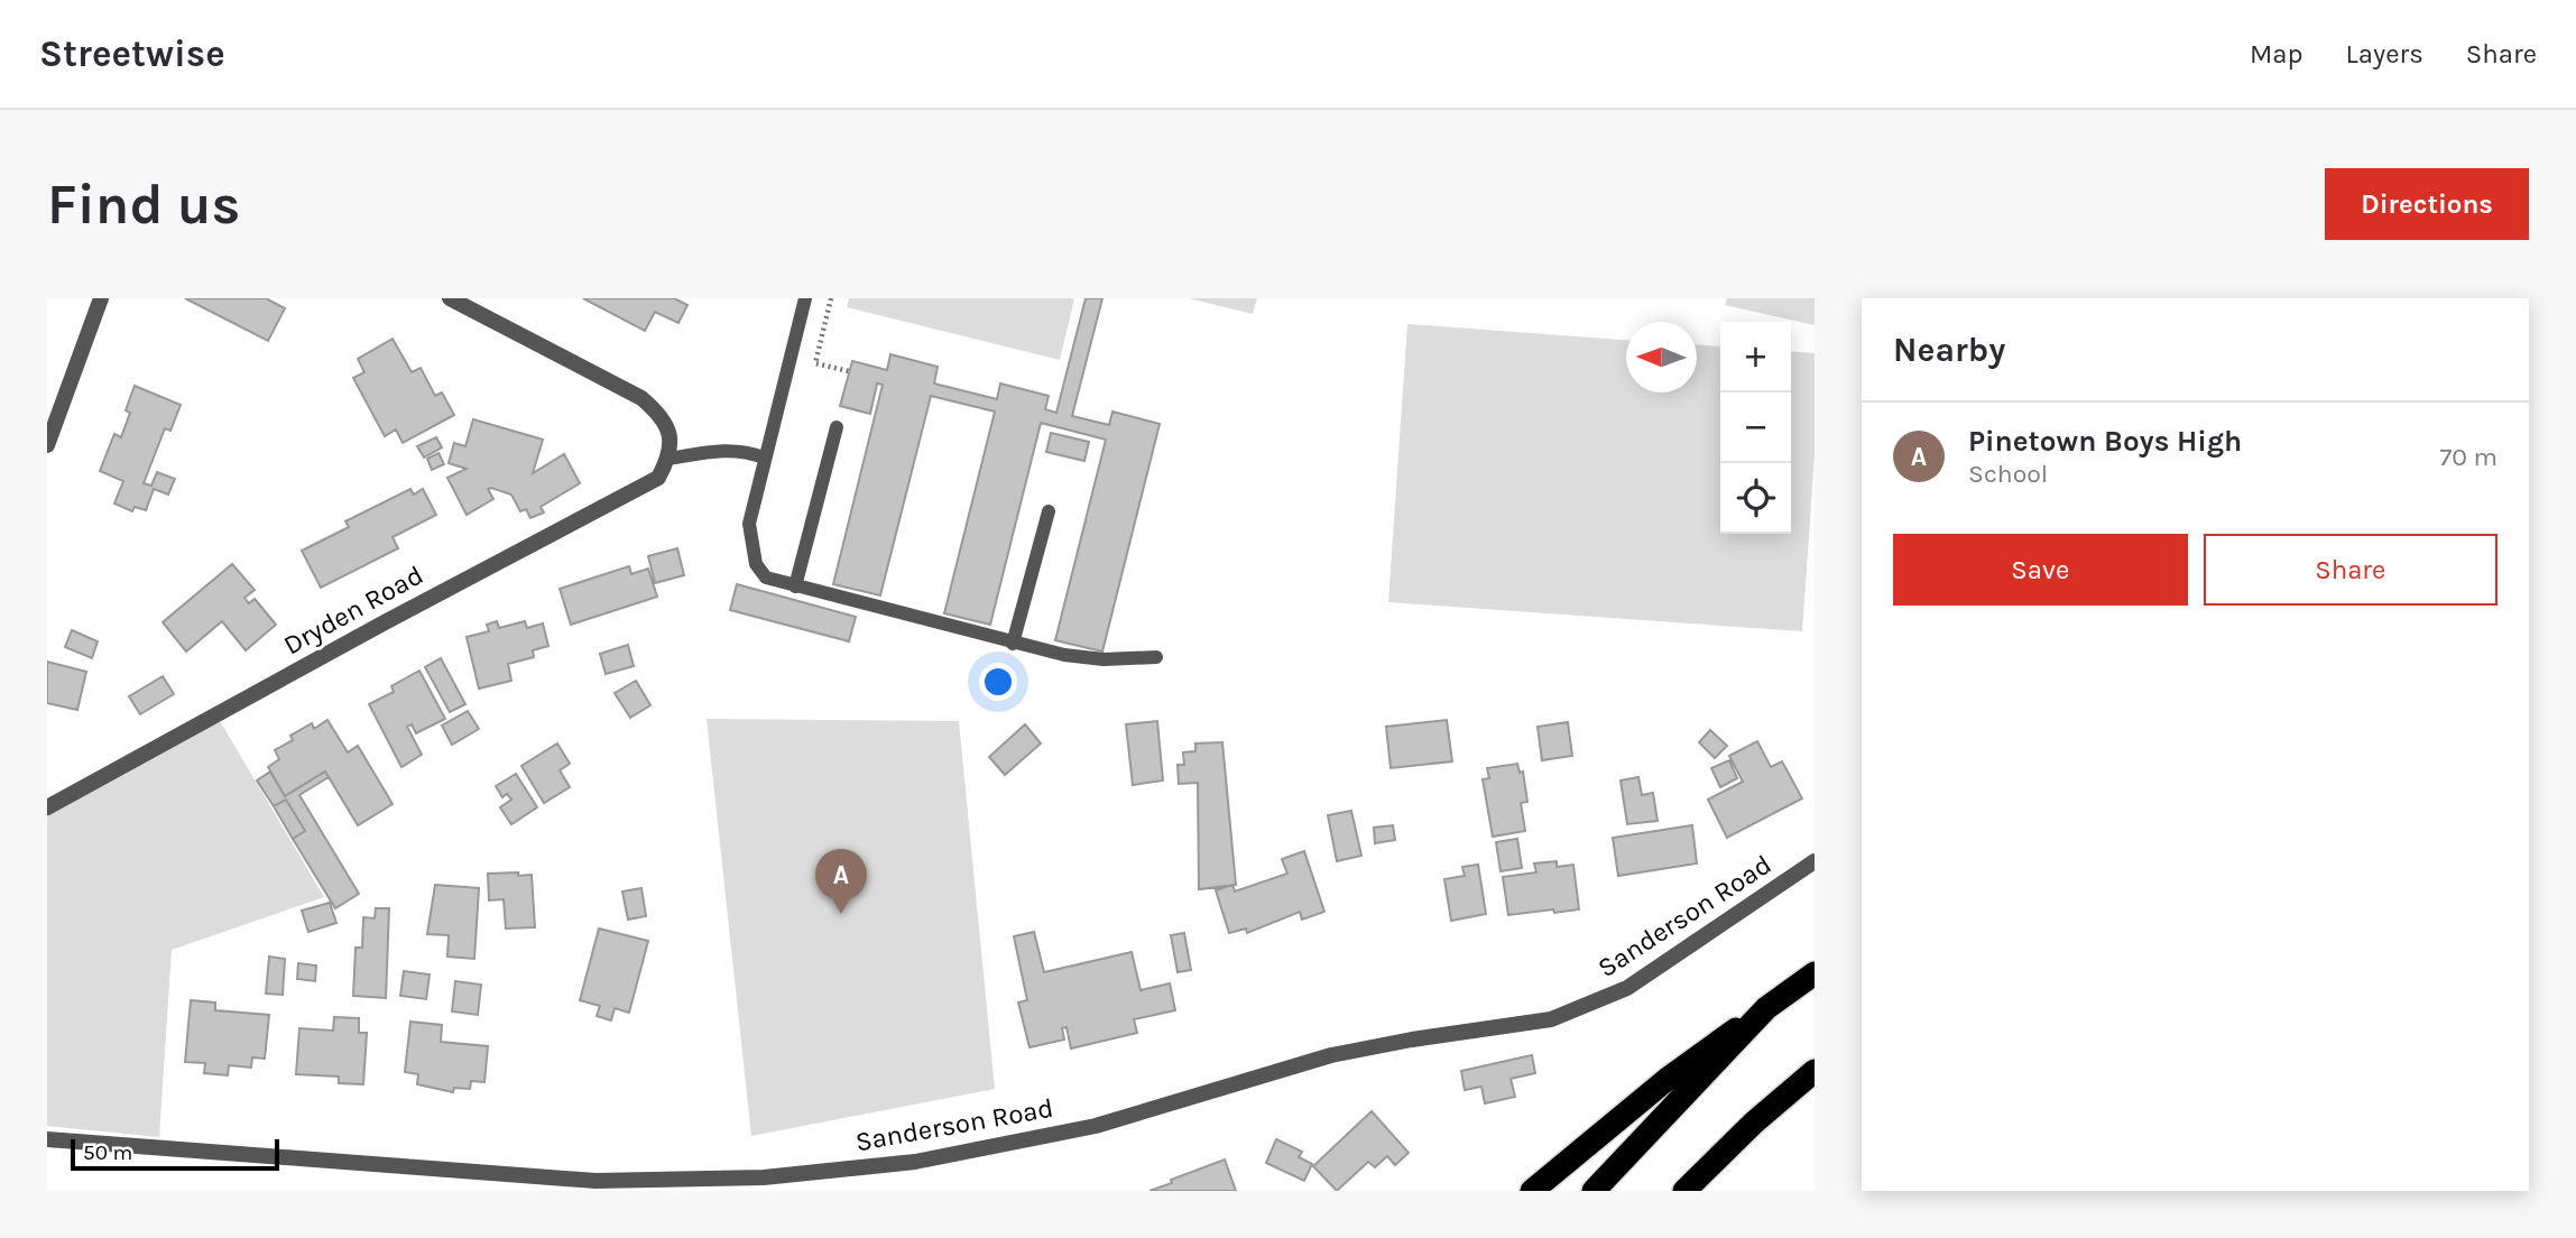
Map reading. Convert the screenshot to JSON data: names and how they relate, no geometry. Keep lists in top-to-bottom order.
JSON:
{
  "streets": {
    "street": ["Dryden Road", "Sanderson Road"]
  },
  "scale_bar": "50 m",
  "north": "left",
  "page": {
    "header": "Streetwise",
    "nav": ["Map", "Layers", "Share"],
    "buttons": [
      "Directions",
      ["Save", "Share"]
    ],
    "title": "Find us",
    "heading": "Nearby",
    "map_buttons": ["+", "−"],
    "list": [
      {
        "mark": "A",
        "name": "Pinetown Boys High",
        "note": "School",
        "value": "70 m"
      }
    ],
    "pins": "A",
    "scale": "50 m"
  }
}
